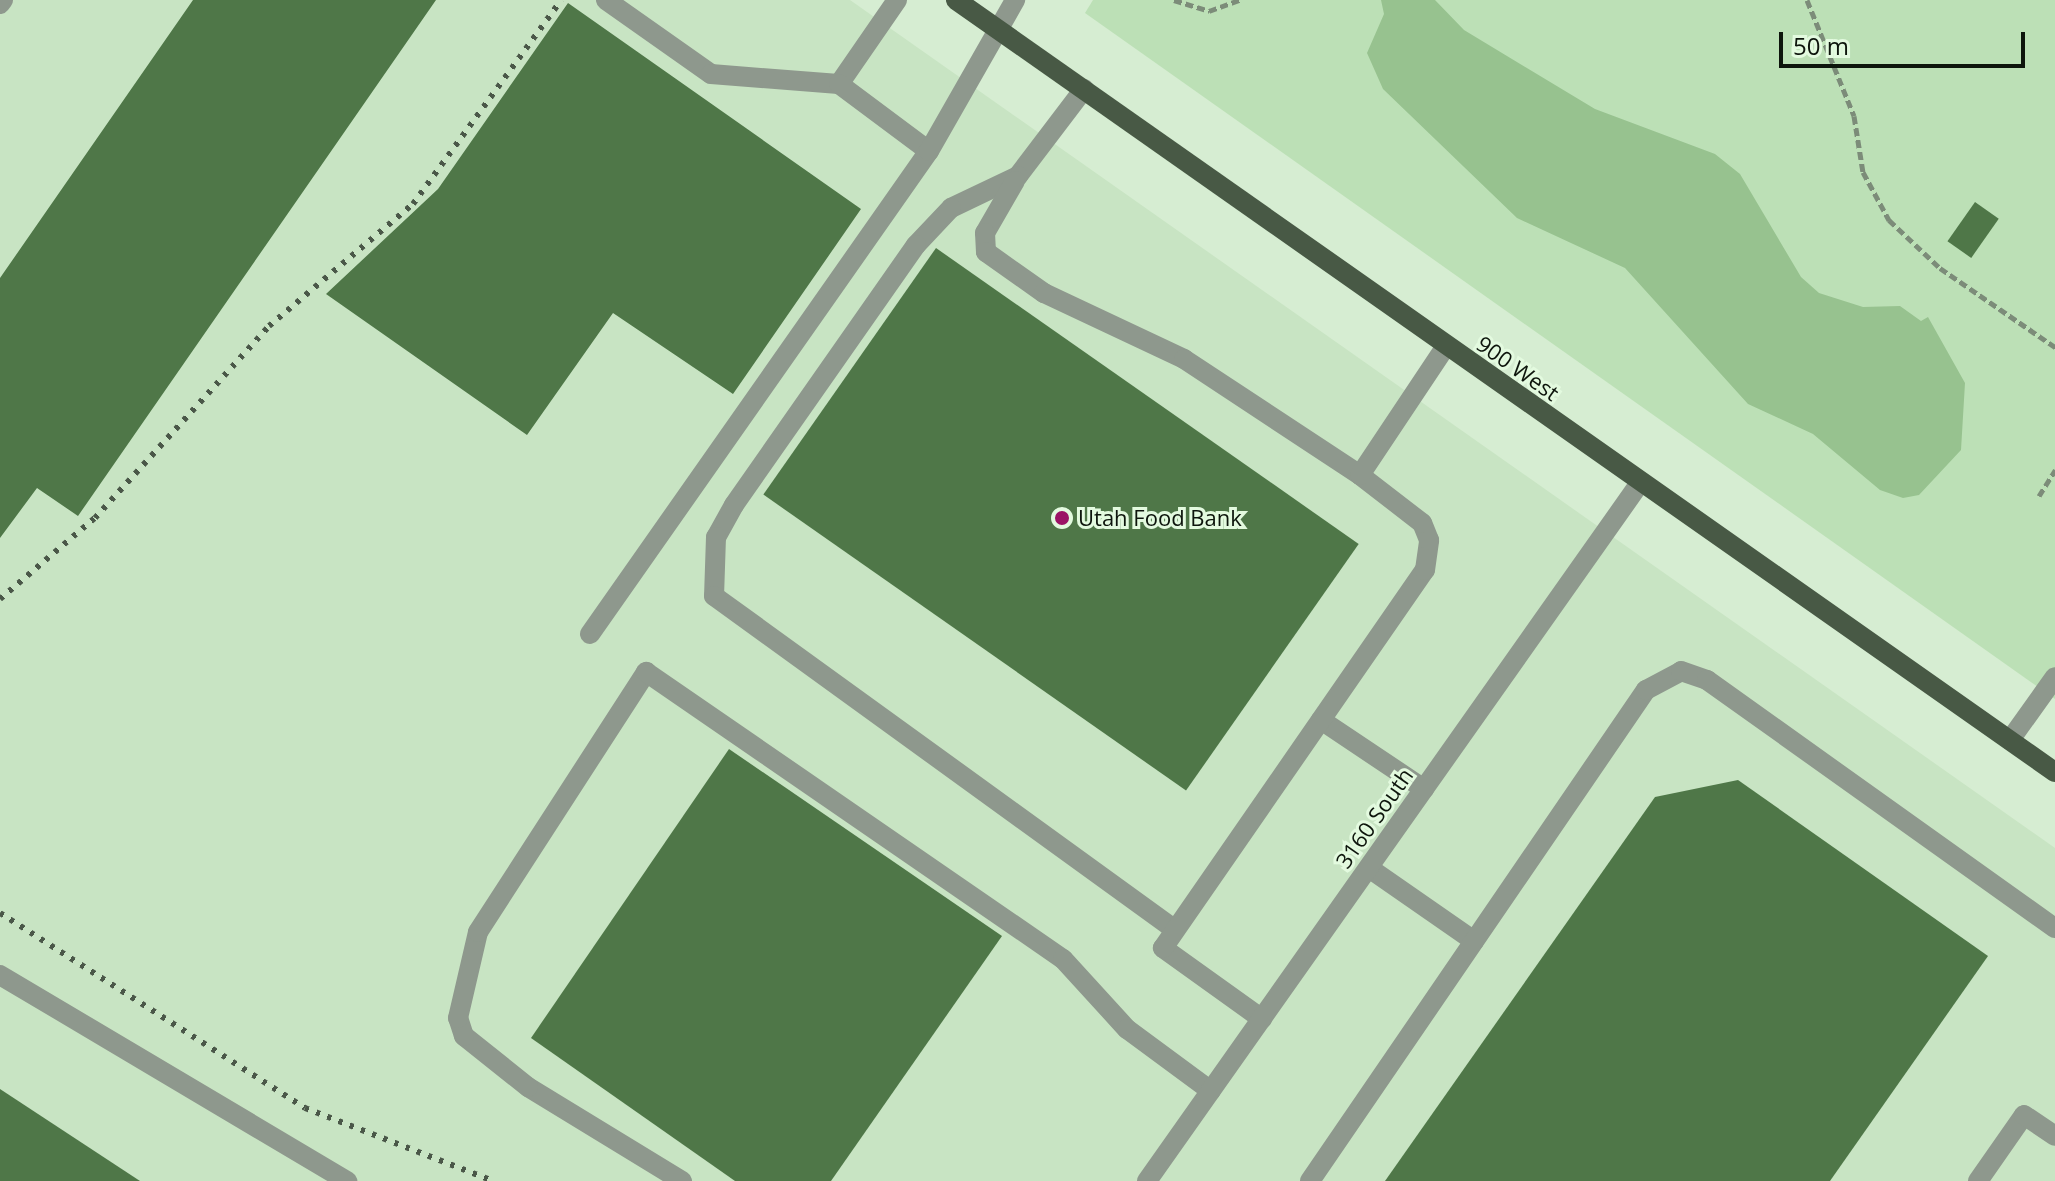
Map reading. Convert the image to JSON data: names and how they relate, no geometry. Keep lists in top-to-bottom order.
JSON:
{
  "streets": {
    "main road": ["900 West"],
    "street": ["3160 South"]
  },
  "crossings": [
    ["900 West", "3160 South"]
  ],
  "places": ["Utah Food Bank"],
  "scale_bar": "50 m"
}
